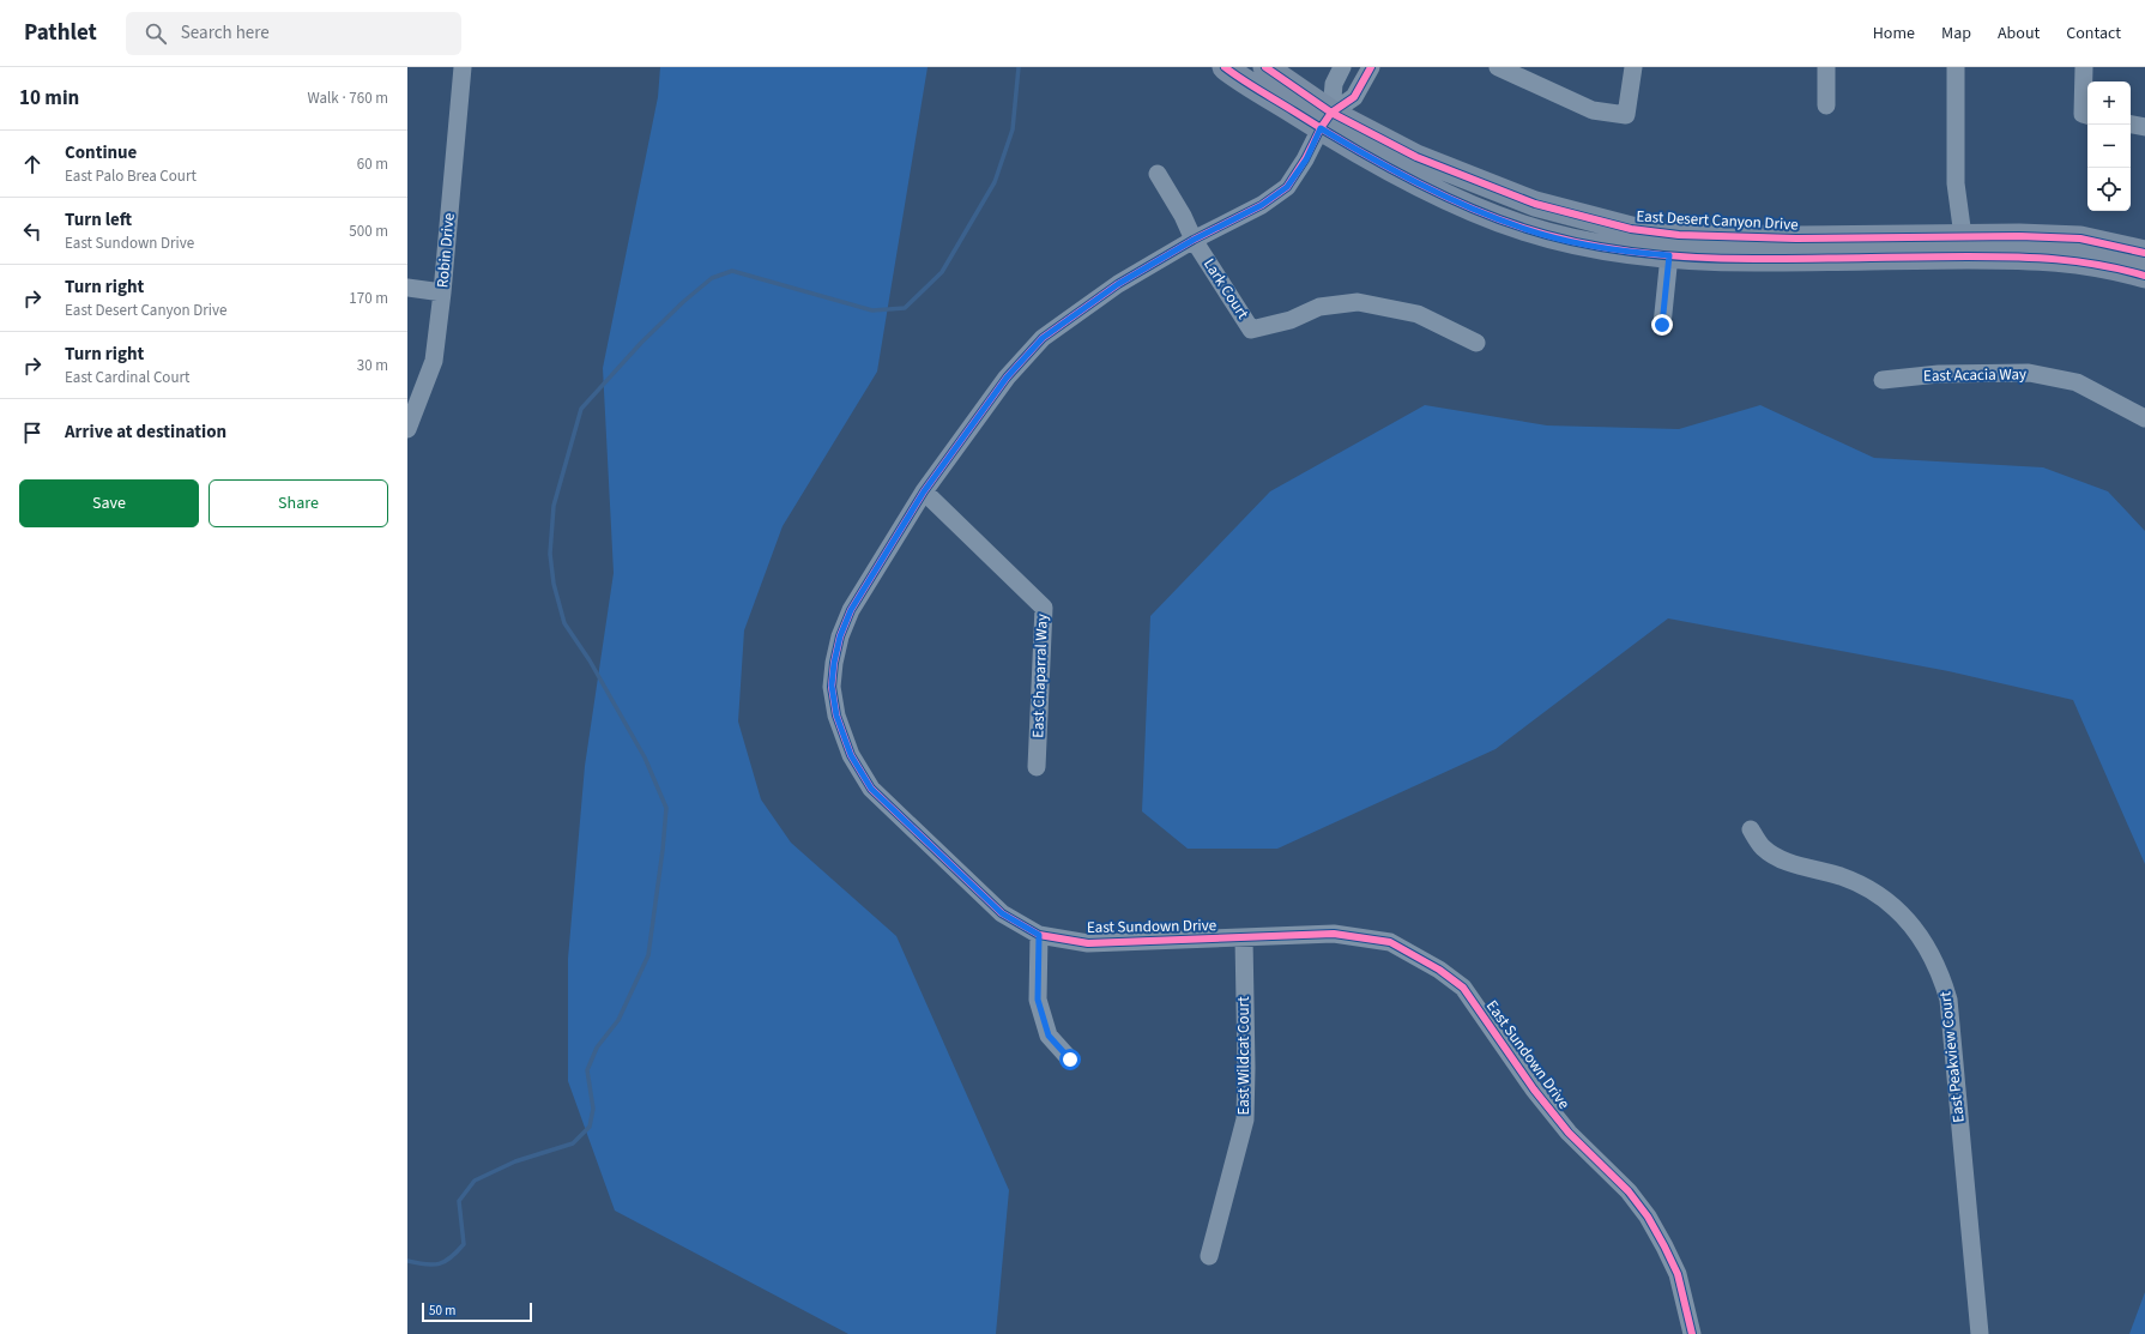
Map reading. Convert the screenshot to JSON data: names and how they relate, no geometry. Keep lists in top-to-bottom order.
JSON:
{
  "streets": {
    "street": [
      "East Desert Canyon Drive",
      "Robin Drive",
      "Lark Court",
      "East Acacia Way",
      "East Chaparral Way",
      "East Sundown Drive",
      "East Wildcat Court",
      "East Peakview Court"
    ]
  },
  "crossings": [
    ["East Desert Canyon Drive", "East Sundown Drive"],
    ["Lark Court", "East Sundown Drive"],
    ["East Chaparral Way", "East Sundown Drive"],
    ["East Sundown Drive", "East Wildcat Court"]
  ],
  "scale_bar": "50 m",
  "page": {
    "header": "Pathlet",
    "search": "Search here",
    "nav": [
      "Home",
      "Map",
      "About",
      "Contact"
    ],
    "heading": ["10 min", "Walk · 760 m"],
    "map_buttons": ["+", "−"],
    "list": [
      ["Continue", "East Palo Brea Court", "60 m"],
      ["Turn left", "East Sundown Drive", "500 m"],
      ["Turn right", "East Desert Canyon Drive", "170 m"],
      ["Turn right", "East Cardinal Court", "30 m"],
      "Arrive at destination"
    ],
    "buttons": ["Save", "Share"],
    "scale": "50 m"
  }
}
